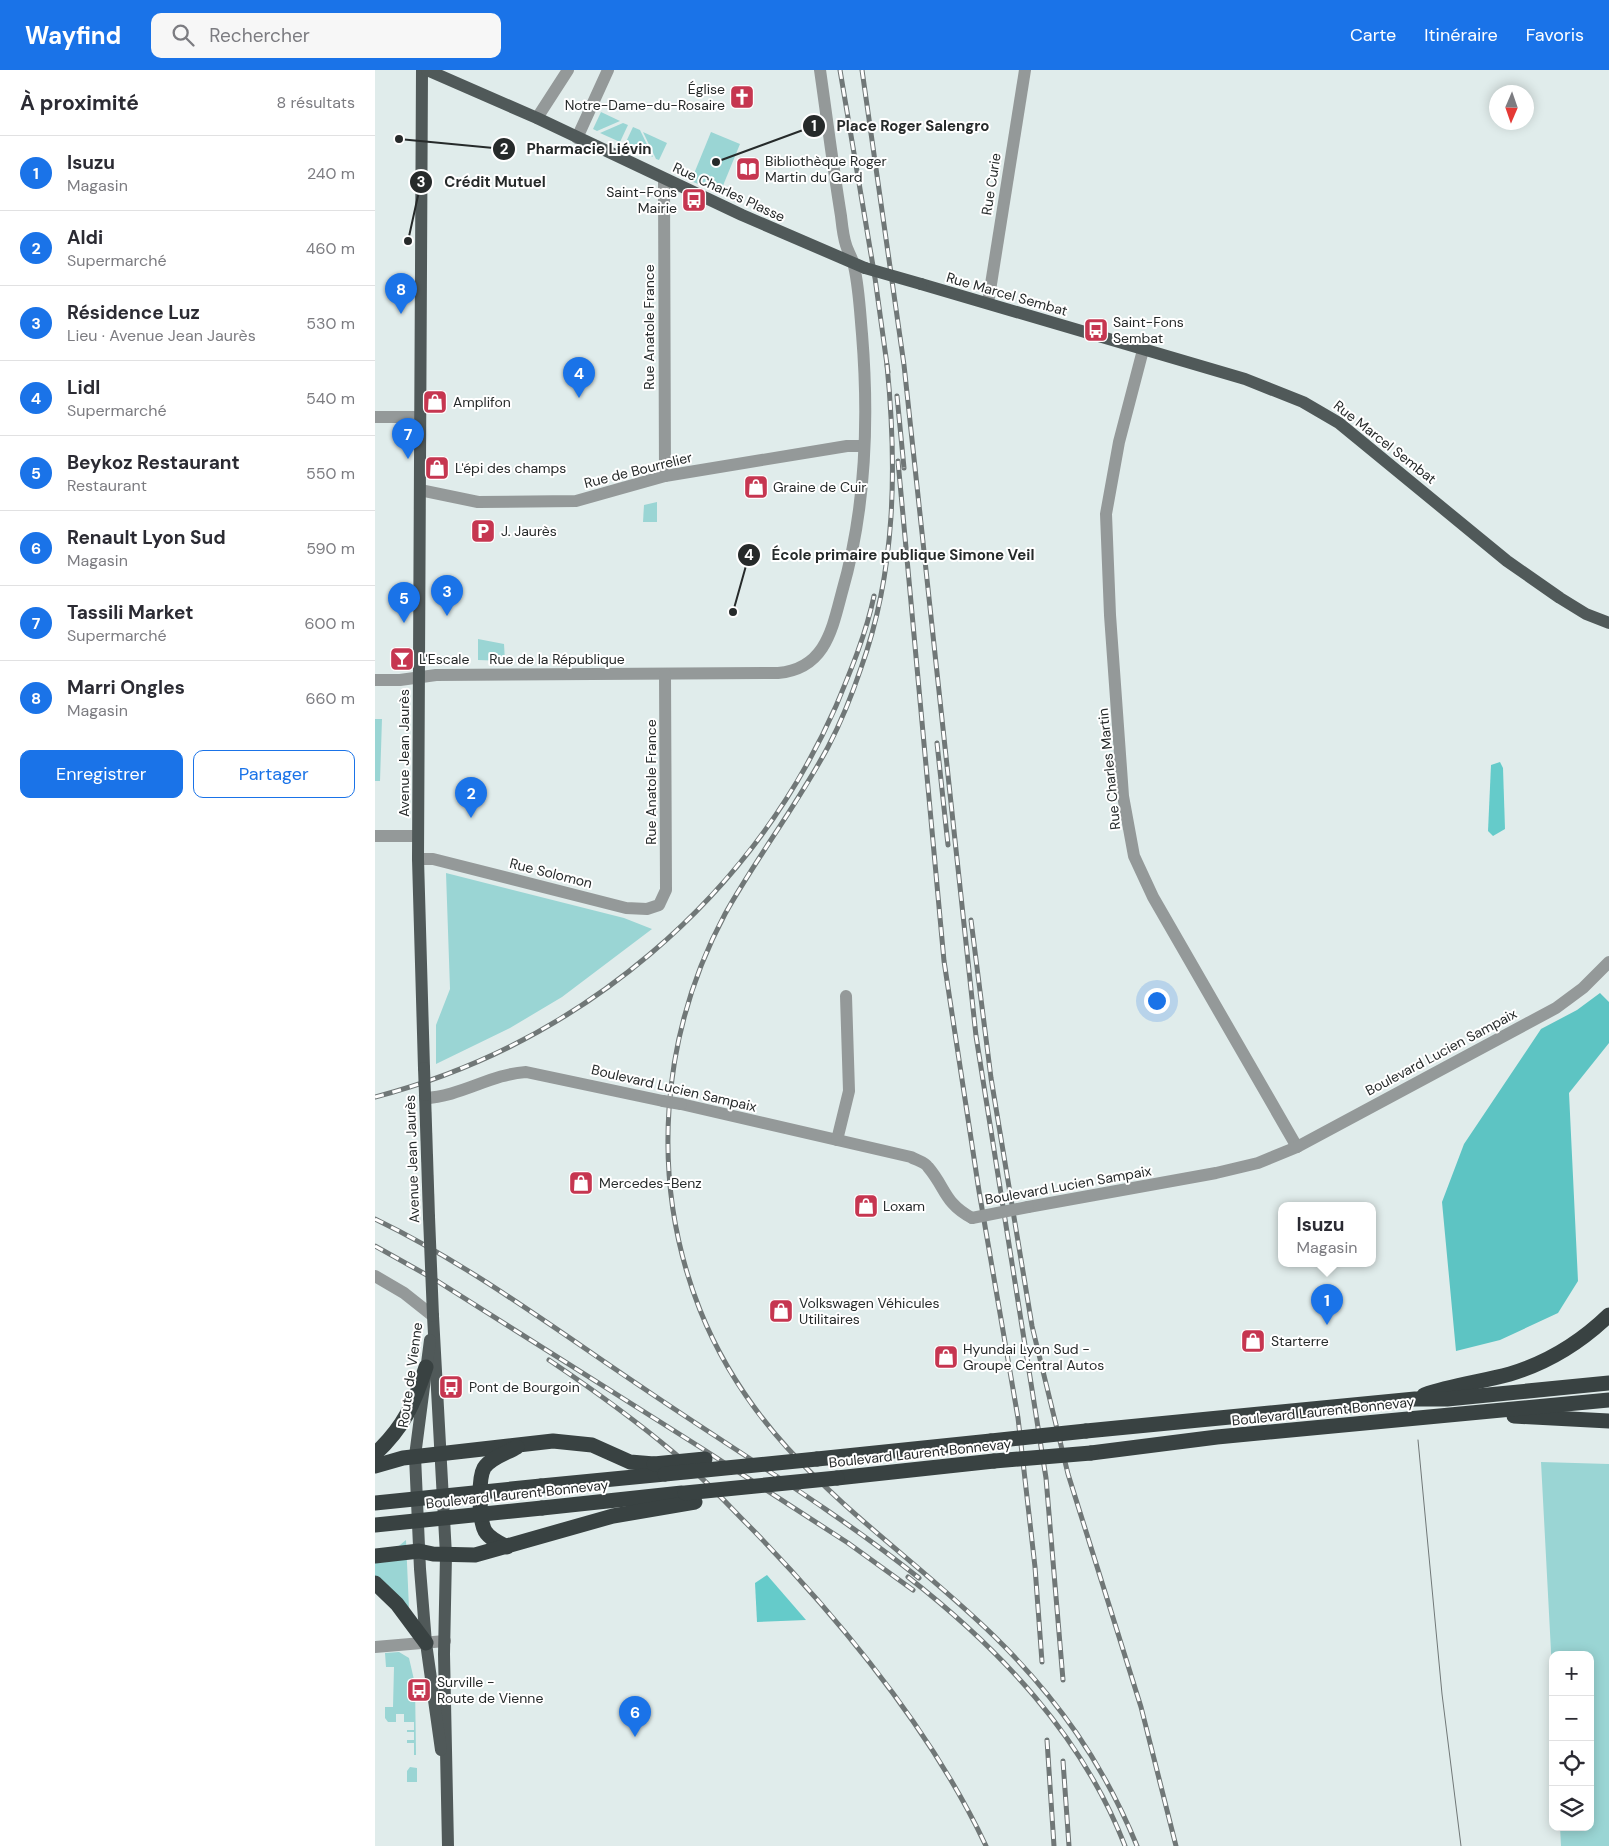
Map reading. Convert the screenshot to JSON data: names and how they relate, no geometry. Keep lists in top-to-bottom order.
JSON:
{
  "streets": {
    "highway": ["Boulevard Laurent Bonnevay"],
    "main road": [
      "Rue Charles Plasse",
      "Rue Marcel Sembat",
      "Avenue Jean Jaurès",
      "Route de Vienne"
    ],
    "street": [
      "Rue Curie",
      "Rue Anatole France",
      "Rue de Bourrelier",
      "Rue de la République",
      "Rue Charles Martin",
      "Rue Solomon",
      "Boulevard Lucien Sampaix"
    ]
  },
  "crossings": [
    ["Rue Curie", "Rue Marcel Sembat"],
    ["Rue Charles Plasse", "Rue Marcel Sembat"],
    ["Rue Charles Plasse", "Rue Anatole France"],
    ["Rue Charles Plasse", "Rue de la République"],
    ["Rue Marcel Sembat", "Rue de la République"],
    ["Rue Marcel Sembat", "Rue Charles Martin"],
    ["Rue Anatole France", "Rue de Bourrelier"],
    ["Rue Anatole France", "Rue de la République"],
    ["Rue Anatole France", "Rue Solomon"],
    ["Rue de Bourrelier", "Rue de la République"],
    ["Rue de Bourrelier", "Avenue Jean Jaurès"],
    ["Rue de la République", "Avenue Jean Jaurès"],
    ["Avenue Jean Jaurès", "Rue Solomon"],
    ["Avenue Jean Jaurès", "Boulevard Lucien Sampaix"],
    ["Avenue Jean Jaurès", "Route de Vienne"],
    ["Rue Charles Martin", "Boulevard Lucien Sampaix"]
  ],
  "places": {
    "church": ["Église Notre-Dame-du-Rosaire"],
    "other": [
      "Pharmacie Liévin",
      "Place Roger Salengro",
      "Crédit Mutuel",
      "École primaire publique Simone Veil"
    ],
    "library": ["Bibliothèque Roger Martin du Gard"],
    "bus stop": [
      "Saint-Fons Mairie",
      "Saint-Fons Sembat",
      "Pont de Bourgoin",
      "Surville - Route de Vienne"
    ],
    "shop": [
      "Amplifon",
      "L'épi des champs",
      "Graine de Cuir",
      "Mercedes-Benz",
      "Loxam",
      "Volkswagen Véhicules Utilitaires",
      "Starterre",
      "Hyundai Lyon Sud - Groupe Central Autos"
    ],
    "parking": ["J. Jaurès"],
    "bar": ["L'Escale"]
  },
  "north": "bottom",
  "page": {
    "header": "Wayfind",
    "search": "Rechercher",
    "nav": ["Carte", "Itinéraire", "Favoris"],
    "heading": ["À proximité", "8 résultats"],
    "list": [
      {
        "mark": "1",
        "name": "Isuzu",
        "note": "Magasin",
        "value": "240 m"
      },
      {
        "mark": "2",
        "name": "Aldi",
        "note": "Supermarché",
        "value": "460 m"
      },
      {
        "mark": "3",
        "name": "Résidence Luz",
        "note": "Lieu · Avenue Jean Jaurès",
        "value": "530 m"
      },
      {
        "mark": "4",
        "name": "Lidl",
        "note": "Supermarché",
        "value": "540 m"
      },
      {
        "mark": "5",
        "name": "Beykoz Restaurant",
        "note": "Restaurant",
        "value": "550 m"
      },
      {
        "mark": "6",
        "name": "Renault Lyon Sud",
        "note": "Magasin",
        "value": "590 m"
      },
      {
        "mark": "7",
        "name": "Tassili Market",
        "note": "Supermarché",
        "value": "600 m"
      },
      {
        "mark": "8",
        "name": "Marri Ongles",
        "note": "Magasin",
        "value": "660 m"
      }
    ],
    "pins": [
      "8",
      "4",
      "7",
      "3",
      "5",
      "2",
      "1",
      "6"
    ],
    "buttons": ["Enregistrer", "Partager"],
    "popup": ["Isuzu", "Magasin"],
    "map_buttons": ["+", "−"]
  }
}
